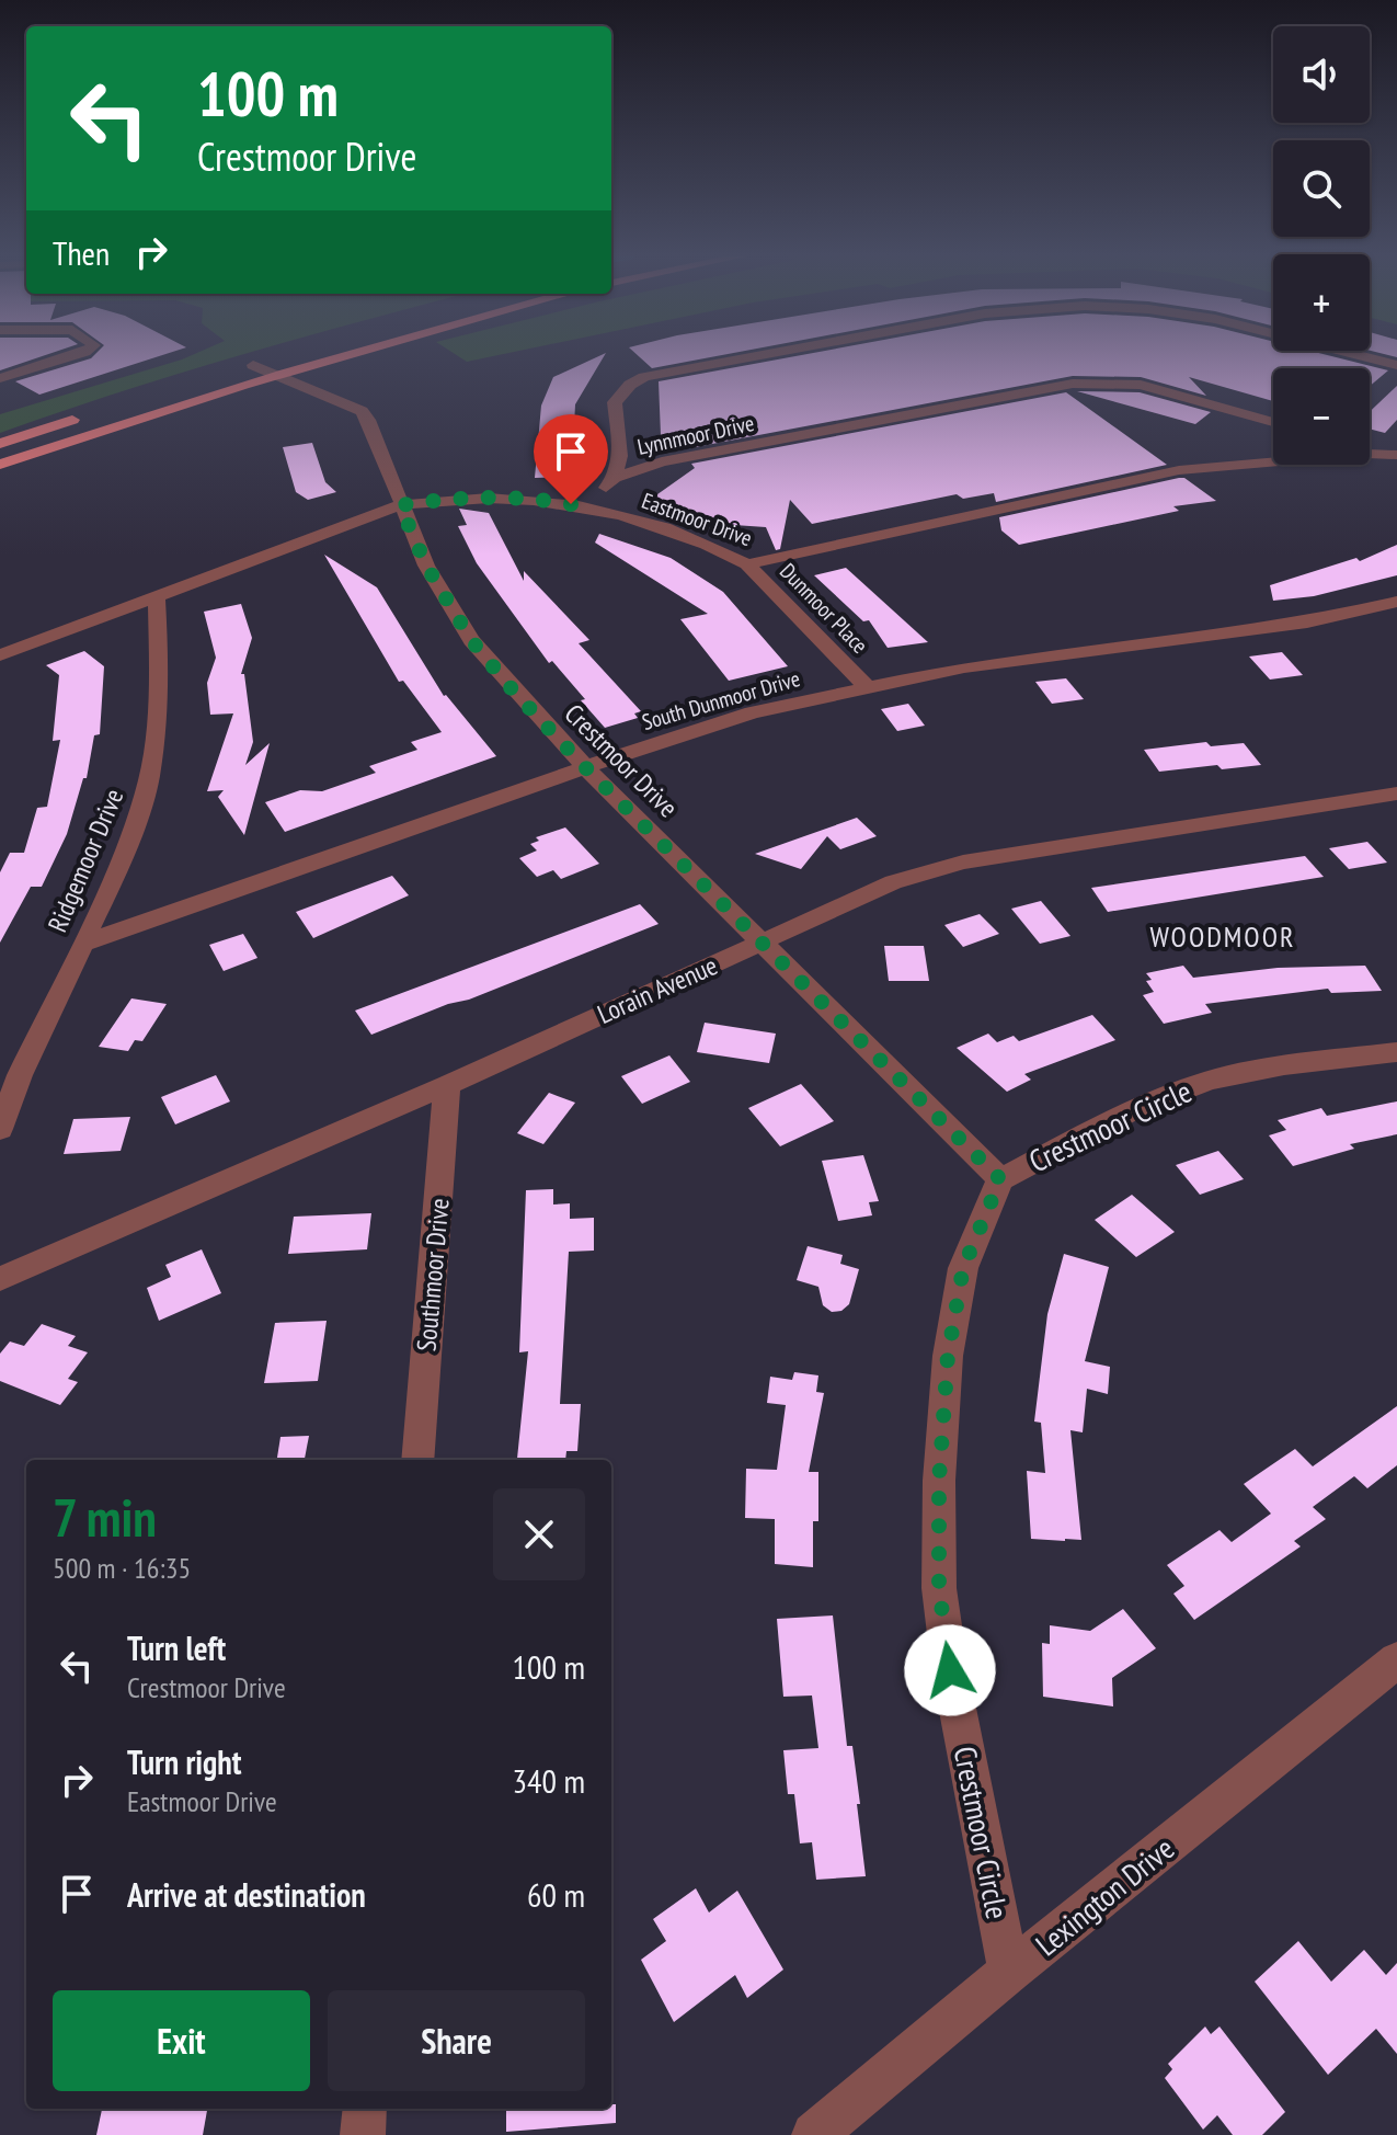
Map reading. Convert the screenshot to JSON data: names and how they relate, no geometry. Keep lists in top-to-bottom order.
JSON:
{
  "streets": {
    "street": [
      "Lynnmoor Drive",
      "Eastmoor Drive",
      "Dunmoor Place",
      "South Dunmoor Drive",
      "Crestmoor Drive",
      "Ridgemoor Drive",
      "Lorain Avenue",
      "Crestmoor Circle",
      "Southmoor Drive",
      "Lexington Drive"
    ]
  },
  "crossings": [
    ["Lynnmoor Drive", "Eastmoor Drive"],
    ["Eastmoor Drive", "Dunmoor Place"],
    ["Eastmoor Drive", "Crestmoor Drive"],
    ["Eastmoor Drive", "Ridgemoor Drive"],
    ["Dunmoor Place", "South Dunmoor Drive"],
    ["South Dunmoor Drive", "Crestmoor Drive"],
    ["South Dunmoor Drive", "Ridgemoor Drive"],
    ["Crestmoor Drive", "Lorain Avenue"],
    ["Crestmoor Drive", "Crestmoor Circle"],
    ["Lorain Avenue", "Southmoor Drive"],
    ["Crestmoor Circle", "Lexington Drive"]
  ],
  "districts": ["WOODMOOR"],
  "page": {
    "map_buttons": ["+", "−"],
    "turn": ["100 m", "Crestmoor Drive"],
    "then": "Then",
    "heading": ["7 min", "500 m · 16:35"],
    "list": [
      {
        "name": "Turn left",
        "note": "Crestmoor Drive",
        "value": "100 m"
      },
      {
        "name": "Turn right",
        "note": "Eastmoor Drive",
        "value": "340 m"
      },
      {
        "name": "Arrive at destination",
        "value": "60 m"
      }
    ],
    "buttons": ["Exit", "Share"]
  }
}
